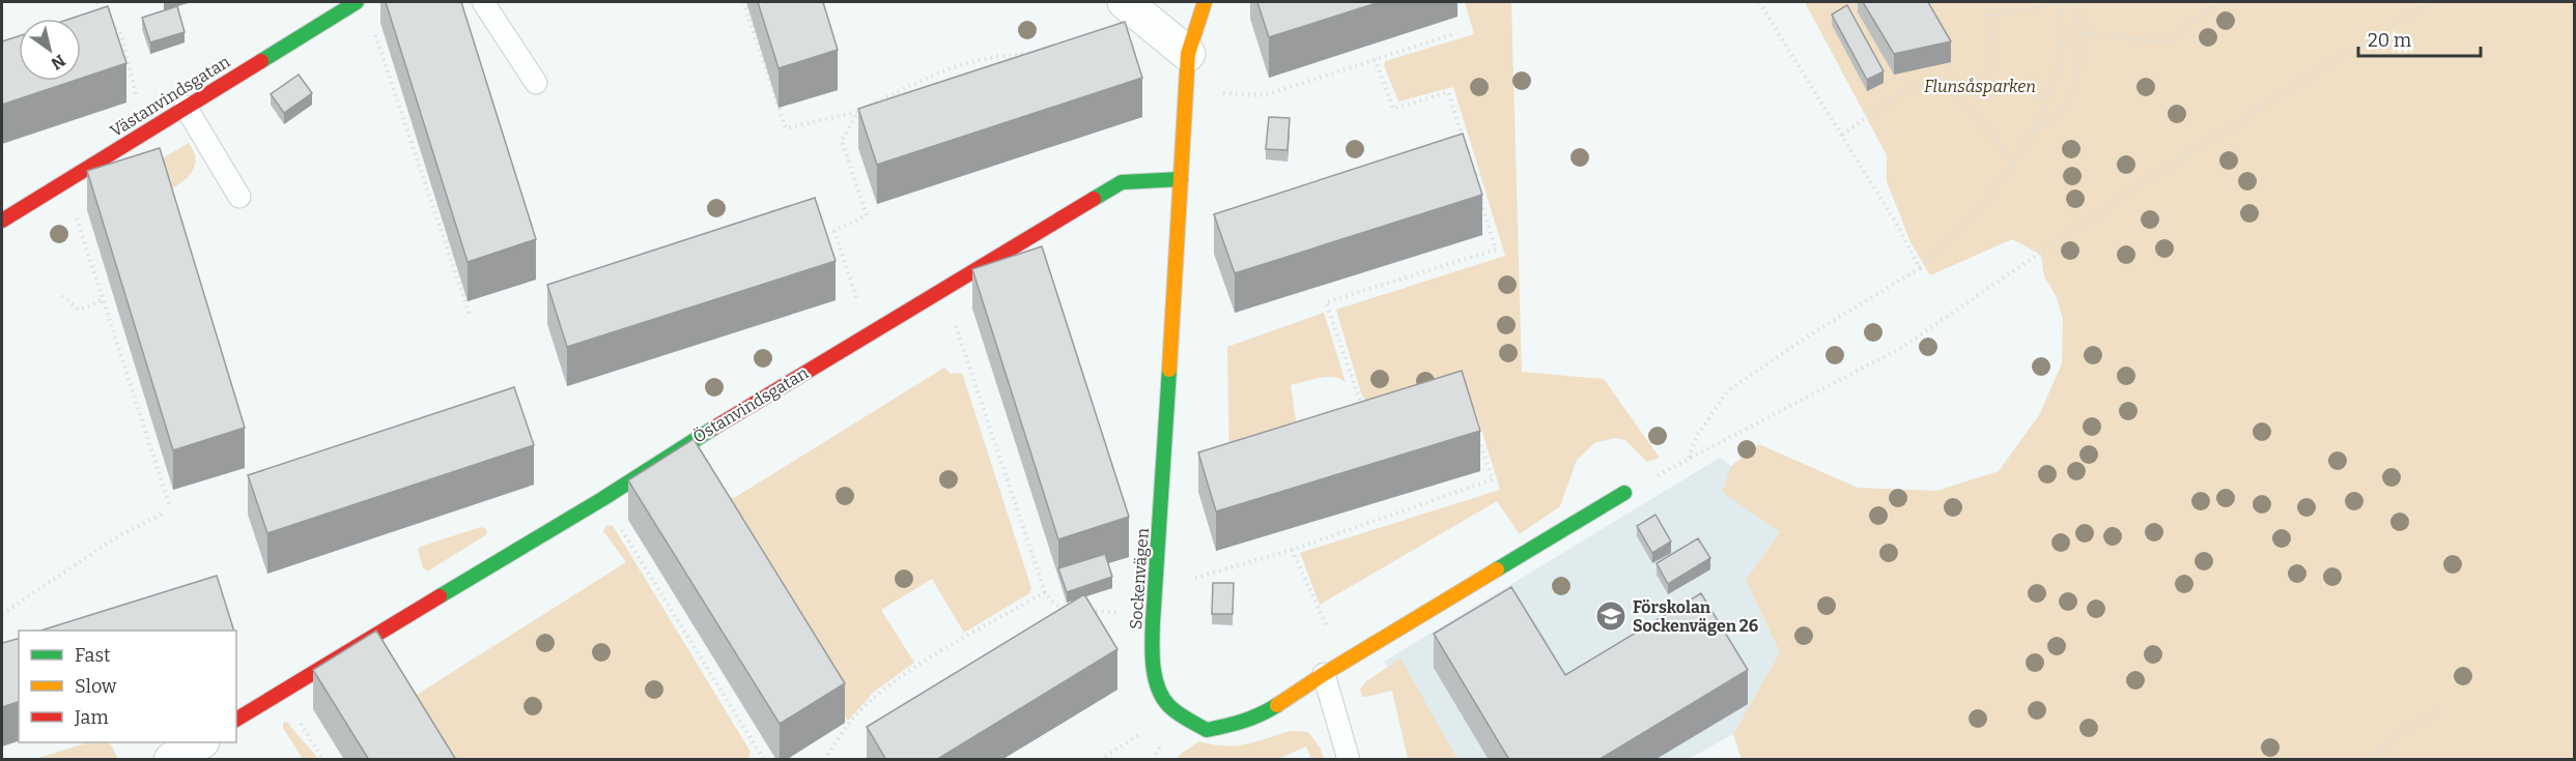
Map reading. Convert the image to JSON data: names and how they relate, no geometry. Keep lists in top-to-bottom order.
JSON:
{
  "streets": {
    "street": ["Västanvindsgatan", "Östanvindsgatan", "Sockenvägen"]
  },
  "crossings": [
    ["Östanvindsgatan", "Sockenvägen"]
  ],
  "parks": ["Flunsåsparken"],
  "places": {
    "school or university": ["Förskolan Sockenvägen 26"]
  },
  "legend": ["Fast", "Slow", "Jam"],
  "scale_bar": "20 m",
  "north": "bottom right"
}
